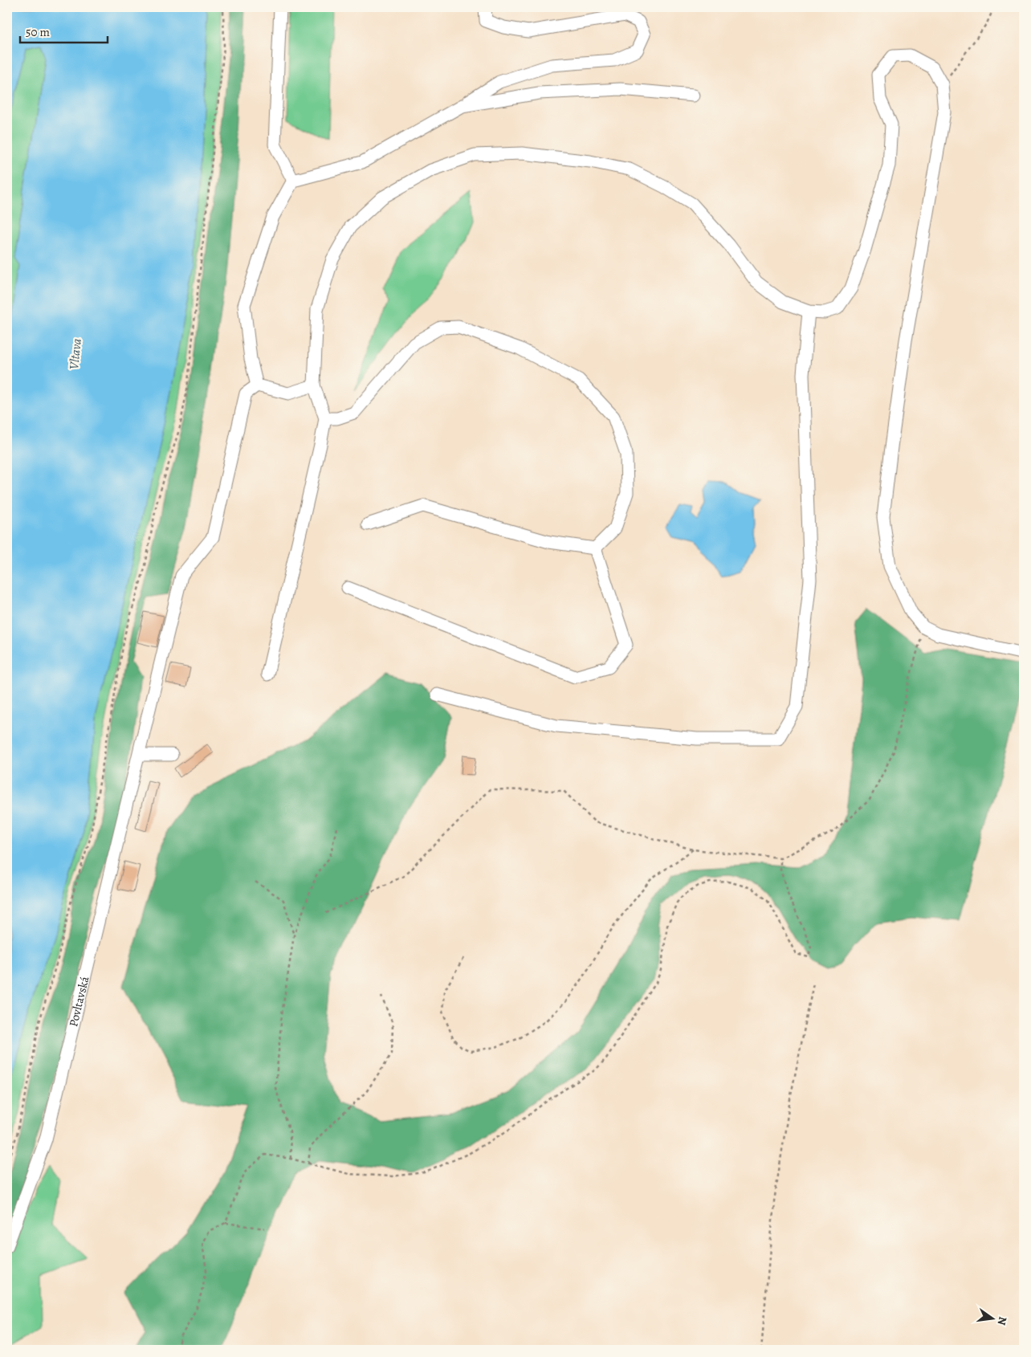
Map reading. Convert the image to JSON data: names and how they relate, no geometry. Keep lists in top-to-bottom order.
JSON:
{
  "streets": {
    "lane": ["Povltavská"]
  },
  "water": ["Vltava"],
  "scale_bar": "50 m",
  "north": "right"
}
